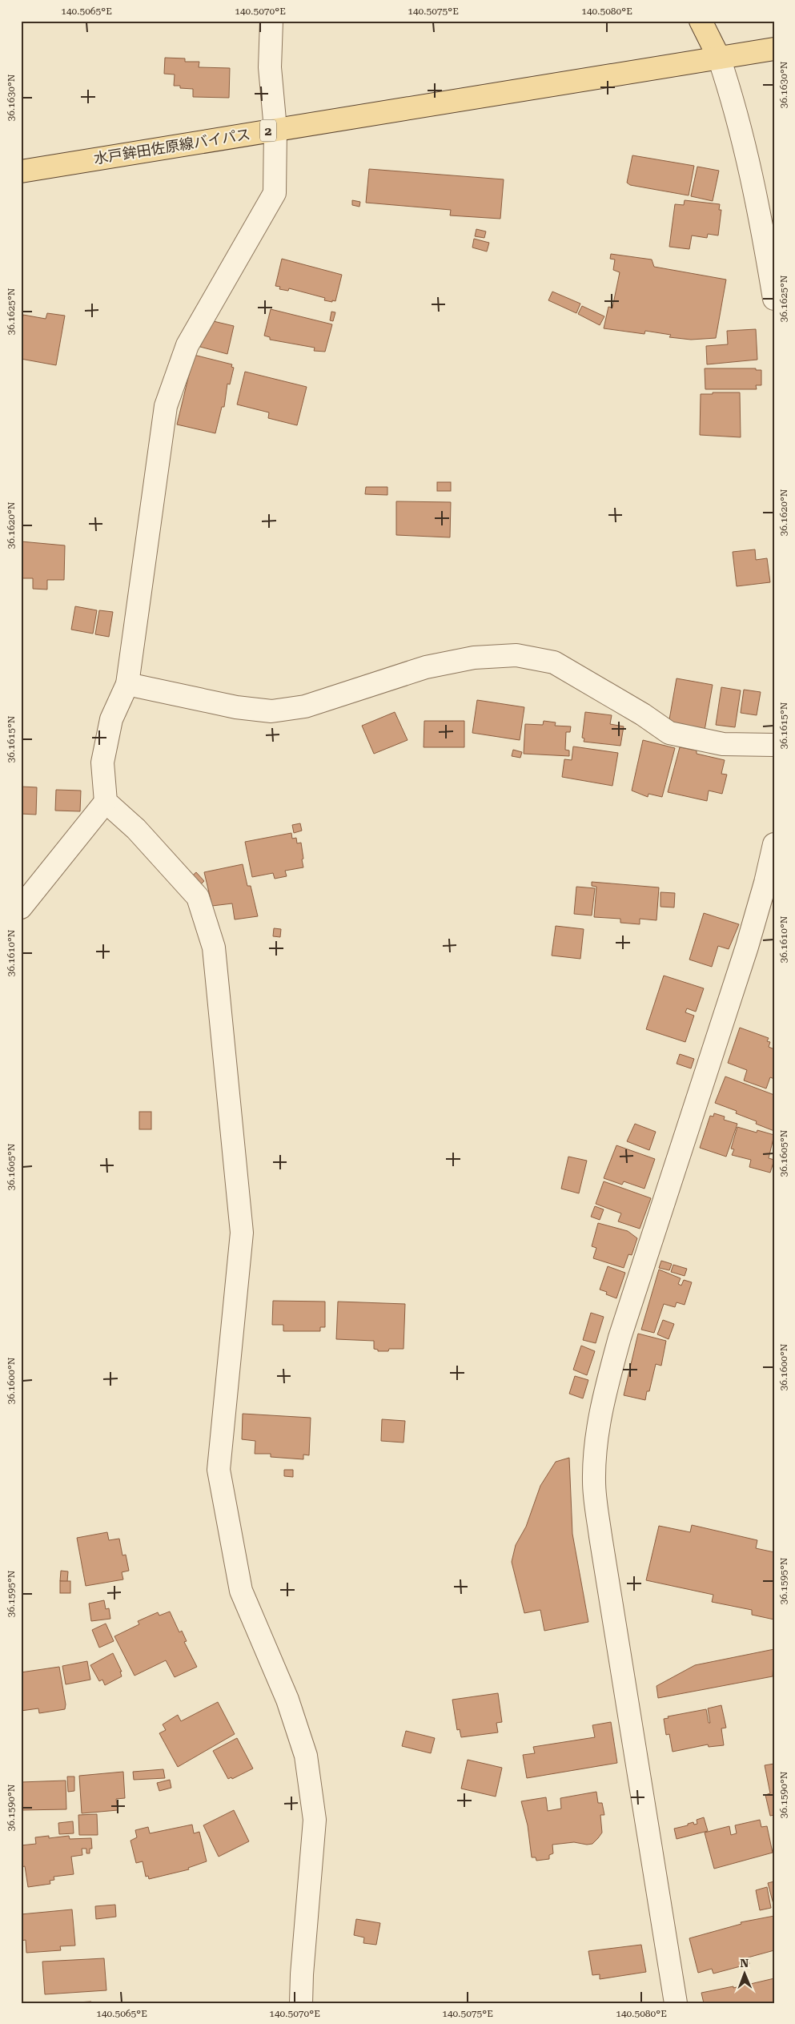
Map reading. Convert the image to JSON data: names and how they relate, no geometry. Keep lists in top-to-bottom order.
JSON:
{
  "streets": {
    "main road": ["2", "水戸鉾田佐原線バイパス"]
  },
  "north": "top",
  "coordinates": [
    "140.5065°E",
    "140.5070°E",
    "140.5075°E",
    "140.5080°E",
    "36.1630°N",
    "36.1625°N",
    "36.1620°N",
    "36.1615°N",
    "36.1610°N",
    "36.1605°N",
    "36.1600°N",
    "36.1595°N",
    "36.1590°N"
  ]
}
